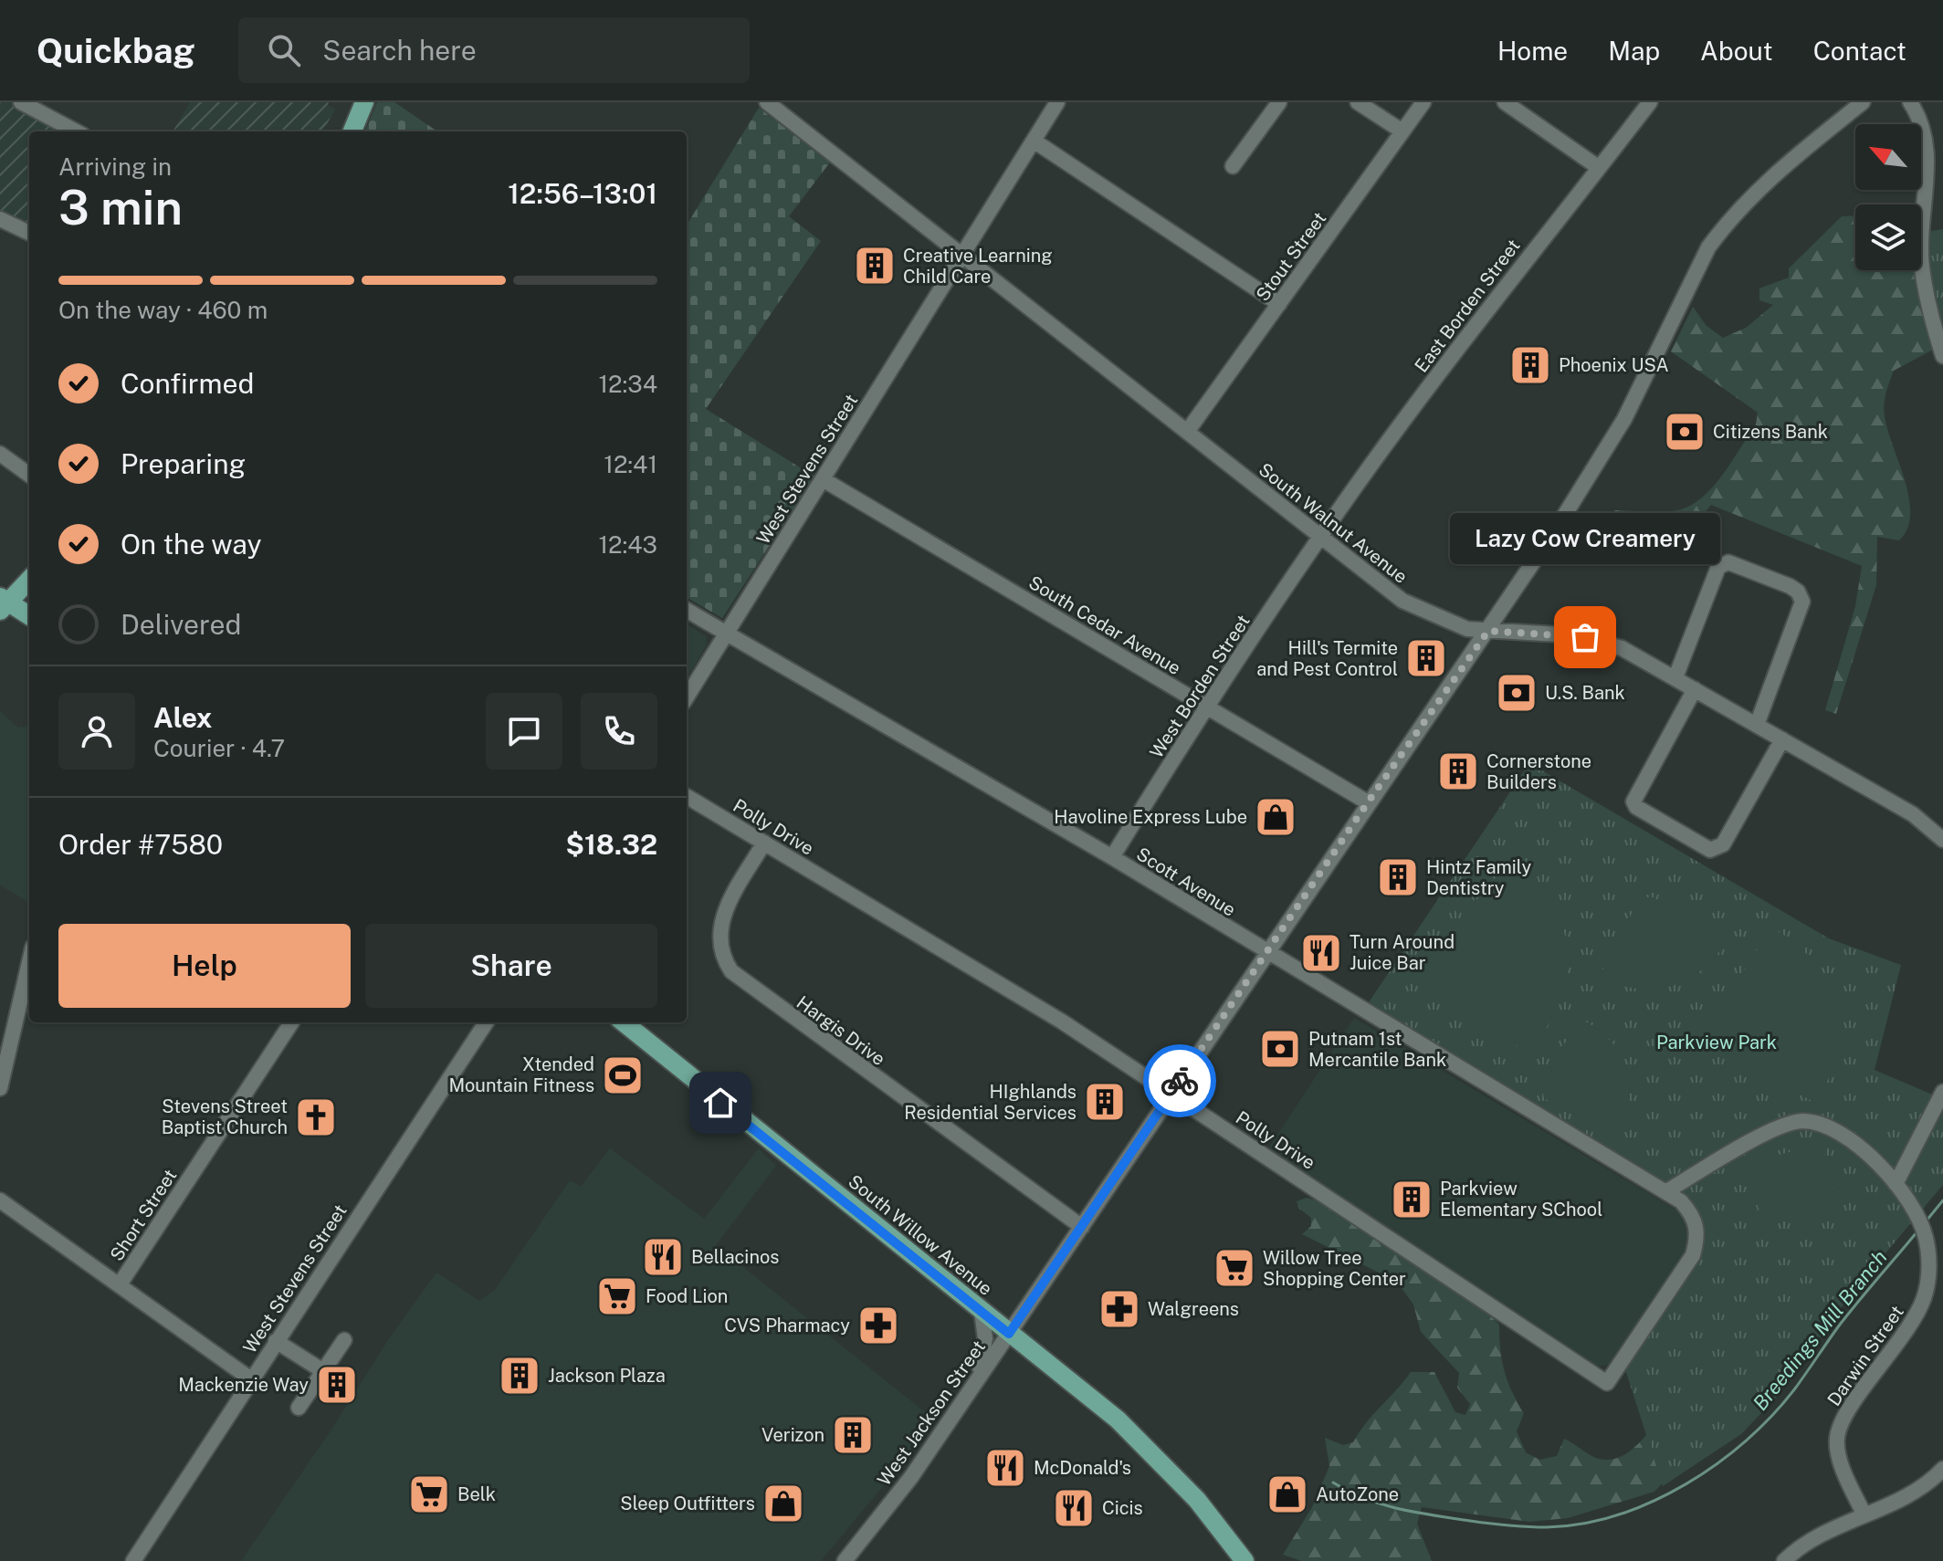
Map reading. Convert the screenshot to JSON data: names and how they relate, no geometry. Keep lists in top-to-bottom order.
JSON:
{
  "streets": {
    "main road": ["South Willow Avenue"],
    "street": [
      "Stout Street",
      "East Borden Street",
      "West Stevens Street",
      "South Walnut Avenue",
      "South Cedar Avenue",
      "West Borden Street",
      "Polly Drive",
      "Scott Avenue",
      "Hargis Drive",
      "Short Street",
      "Darwin Street",
      "West Jackson Street"
    ]
  },
  "crossings": [
    ["Stout Street", "South Walnut Avenue"],
    ["East Borden Street", "South Walnut Avenue"],
    ["East Borden Street", "West Borden Street"],
    ["West Stevens Street", "South Walnut Avenue"],
    ["West Stevens Street", "South Cedar Avenue"],
    ["West Stevens Street", "Scott Avenue"],
    ["South Walnut Avenue", "West Borden Street"],
    ["South Walnut Avenue", "West Jackson Street"],
    ["South Cedar Avenue", "West Borden Street"],
    ["South Cedar Avenue", "West Jackson Street"],
    ["West Borden Street", "Scott Avenue"],
    ["Polly Drive", "Scott Avenue"],
    ["Polly Drive", "Hargis Drive"],
    ["Polly Drive", "Darwin Street"],
    ["Polly Drive", "West Jackson Street"],
    ["Scott Avenue", "Darwin Street"],
    ["Scott Avenue", "West Jackson Street"],
    ["Hargis Drive", "West Jackson Street"],
    ["South Willow Avenue", "West Jackson Street"]
  ],
  "water": ["Breedings Mill Branch"],
  "parks": ["Parkview Park"],
  "places": {
    "building": [
      "Creative Learning Child Care",
      "Phoenix USA",
      "Hill's Termite and Pest Control",
      "Cornerstone Builders",
      "Hintz Family Dentistry",
      "HIghlands Residential Services",
      "Parkview Elementary SChool",
      "Jackson Plaza",
      "Mackenzie Way",
      "Verizon"
    ],
    "bank": ["Citizens Bank", "U.S. Bank", "Putnam 1st Mercantile Bank"],
    "other": ["Lazy Cow Creamery"],
    "shop": ["Havoline Express Lube", "AutoZone", "Sleep Outfitters"],
    "restaurant": [
      "Turn Around Juice Bar",
      "Bellacinos",
      "McDonald's",
      "Cicis"
    ],
    "sports": ["Xtended Mountain Fitness"],
    "church": ["Stevens Street Baptist Church"],
    "supermarket": ["Willow Tree Shopping Center", "Food Lion", "Belk"],
    "pharmacy": ["Walgreens", "CVS Pharmacy"]
  },
  "north": "top left",
  "page": {
    "header": "Quickbag",
    "search": "Search here",
    "nav": [
      "Home",
      "Map",
      "About",
      "Contact"
    ],
    "heading": ["3 min", "Arriving in", "12:56–13:01"],
    "panel": [
      "Alex",
      "Courier · 4.7",
      "Order #7580",
      "$18.32"
    ],
    "bar": "On the way · 460 m",
    "list": [
      ["Confirmed", "12:34"],
      ["Preparing", "12:41"],
      ["On the way", "12:43"],
      "Delivered"
    ],
    "bubble": "Lazy Cow Creamery",
    "buttons": ["Help", "Share"]
  }
}
